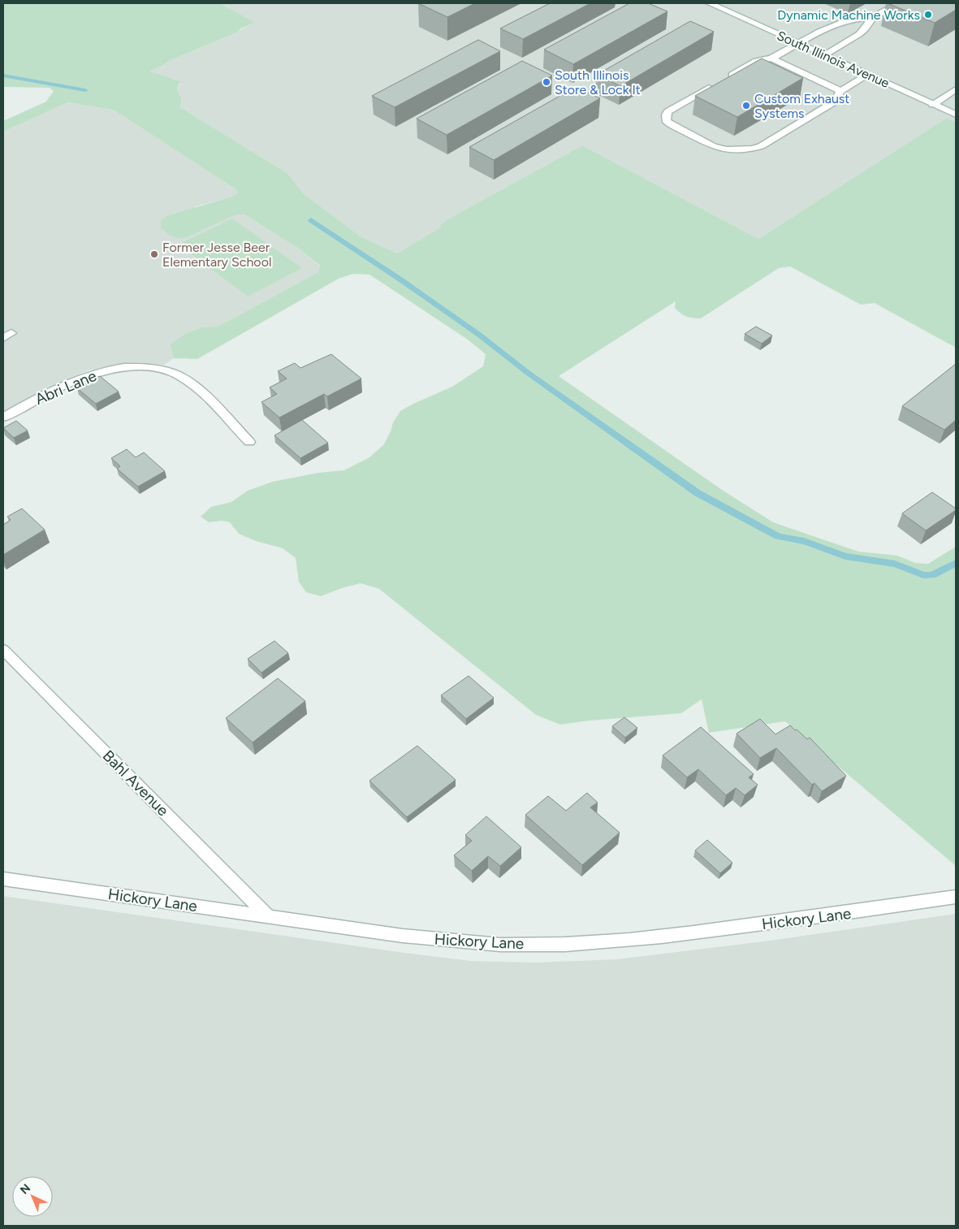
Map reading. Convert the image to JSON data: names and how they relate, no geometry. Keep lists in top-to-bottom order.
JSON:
{
  "streets": {
    "street": [
      "South Illinois Avenue",
      "Abri Lane",
      "Bahl Avenue",
      "Hickory Lane"
    ]
  },
  "crossings": [
    ["Bahl Avenue", "Hickory Lane"]
  ],
  "places": [
    "Dynamic Machine Works",
    "South Illinois Store & Lock It",
    "Custom Exhaust Systems",
    "Former Jesse Beer Elementary School"
  ],
  "north": "top left"
}
